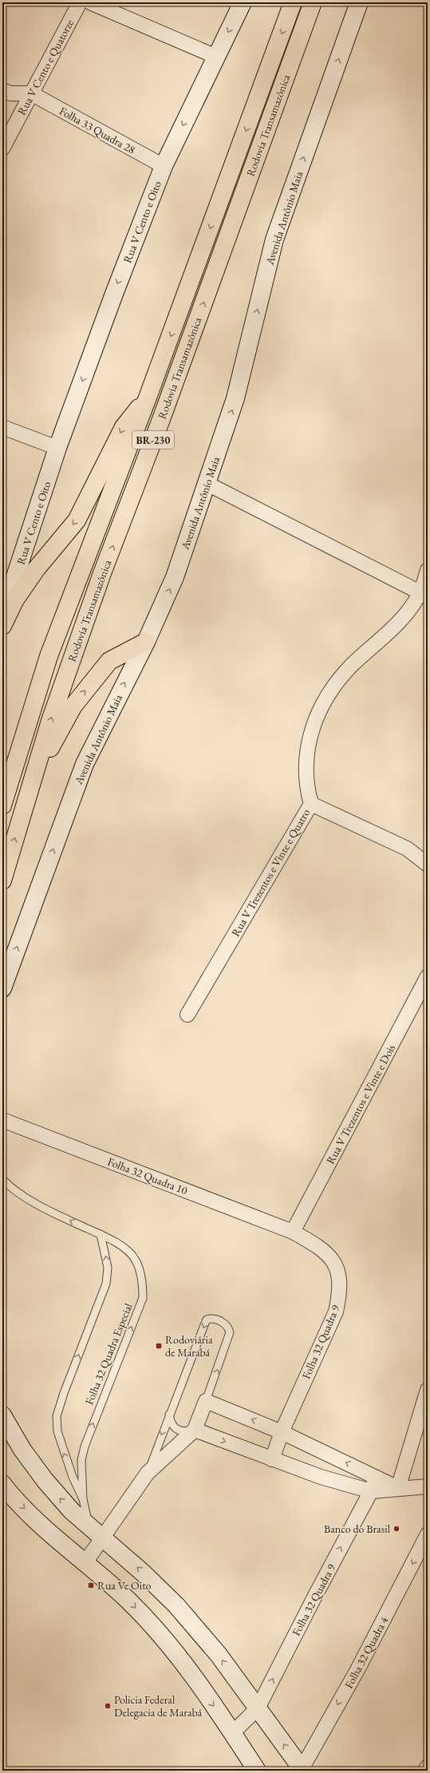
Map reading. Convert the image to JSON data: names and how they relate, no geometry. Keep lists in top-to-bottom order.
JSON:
{
  "streets": {
    "highway": ["Rodovia Transamazônica", "BR-230"],
    "main road": ["Avenida Antônio Maia", "Rua V Cento e Oito"],
    "street": [
      "Rua V Cento e Quatorze",
      "Folha 33 Quadra 28",
      "Rua V Trezentos e Vinte e Quatro",
      "Rua V Trezentos e Vinte e Dois",
      "Folha 32 Quadra 10",
      "Folha 32 Quadra 9",
      "Folha 32 Quadra 4"
    ],
    "lane": ["Folha 32 Quadra Especial"]
  },
  "crossings": [
    ["Rua V Cento e Quatorze", "Folha 33 Quadra 28"],
    ["Folha 33 Quadra 28", "Rua V Cento e Oito"],
    ["Rua V Trezentos e Vinte e Dois", "Folha 32 Quadra 10"],
    ["Rua V Trezentos e Vinte e Dois", "Folha 32 Quadra 9"],
    ["Folha 32 Quadra 10", "Folha 32 Quadra 9"]
  ],
  "one_way": [
    "Avenida Antônio Maia",
    "Rua V Cento e Oito",
    "Folha 32 Quadra 9",
    "Folha 32 Quadra Especial",
    "Folha 32 Quadra 4"
  ],
  "places": {
    "transit": ["Rodoviária de Marabá", "Rua Ve Oito"],
    "other": ["Banco do Brasil", "Policia Federal Delegacia de Marabá"]
  }
}
